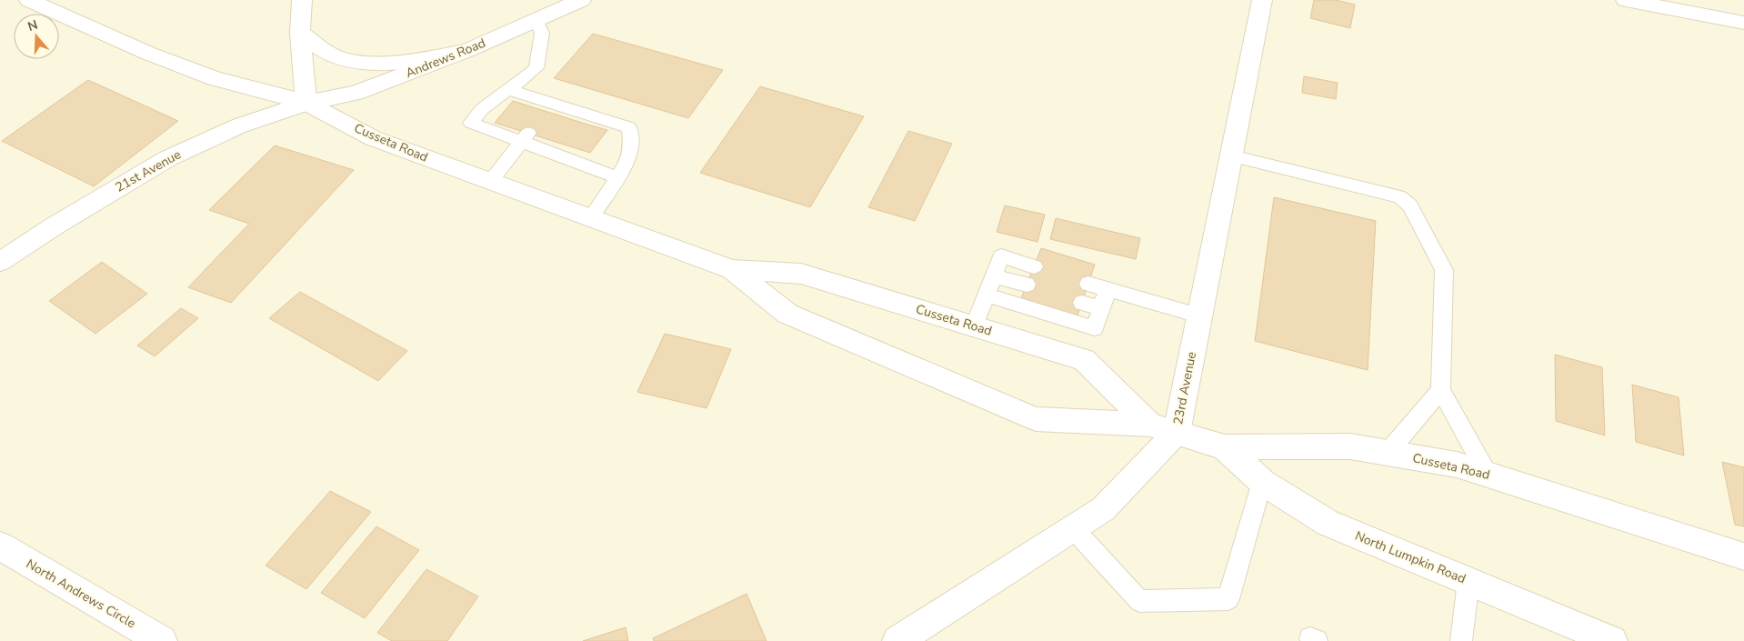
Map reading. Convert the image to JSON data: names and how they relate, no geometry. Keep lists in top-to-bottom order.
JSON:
{
  "streets": {
    "street": [
      "Andrews Road",
      "Cusseta Road",
      "21st Avenue",
      "23rd Avenue",
      "North Lumpkin Road",
      "North Andrews Circle"
    ]
  },
  "crossings": [
    ["Andrews Road", "Cusseta Road"],
    ["Andrews Road", "21st Avenue"],
    ["Cusseta Road", "21st Avenue"],
    ["Cusseta Road", "23rd Avenue"],
    ["Cusseta Road", "North Lumpkin Road"]
  ],
  "north": "top"
}
